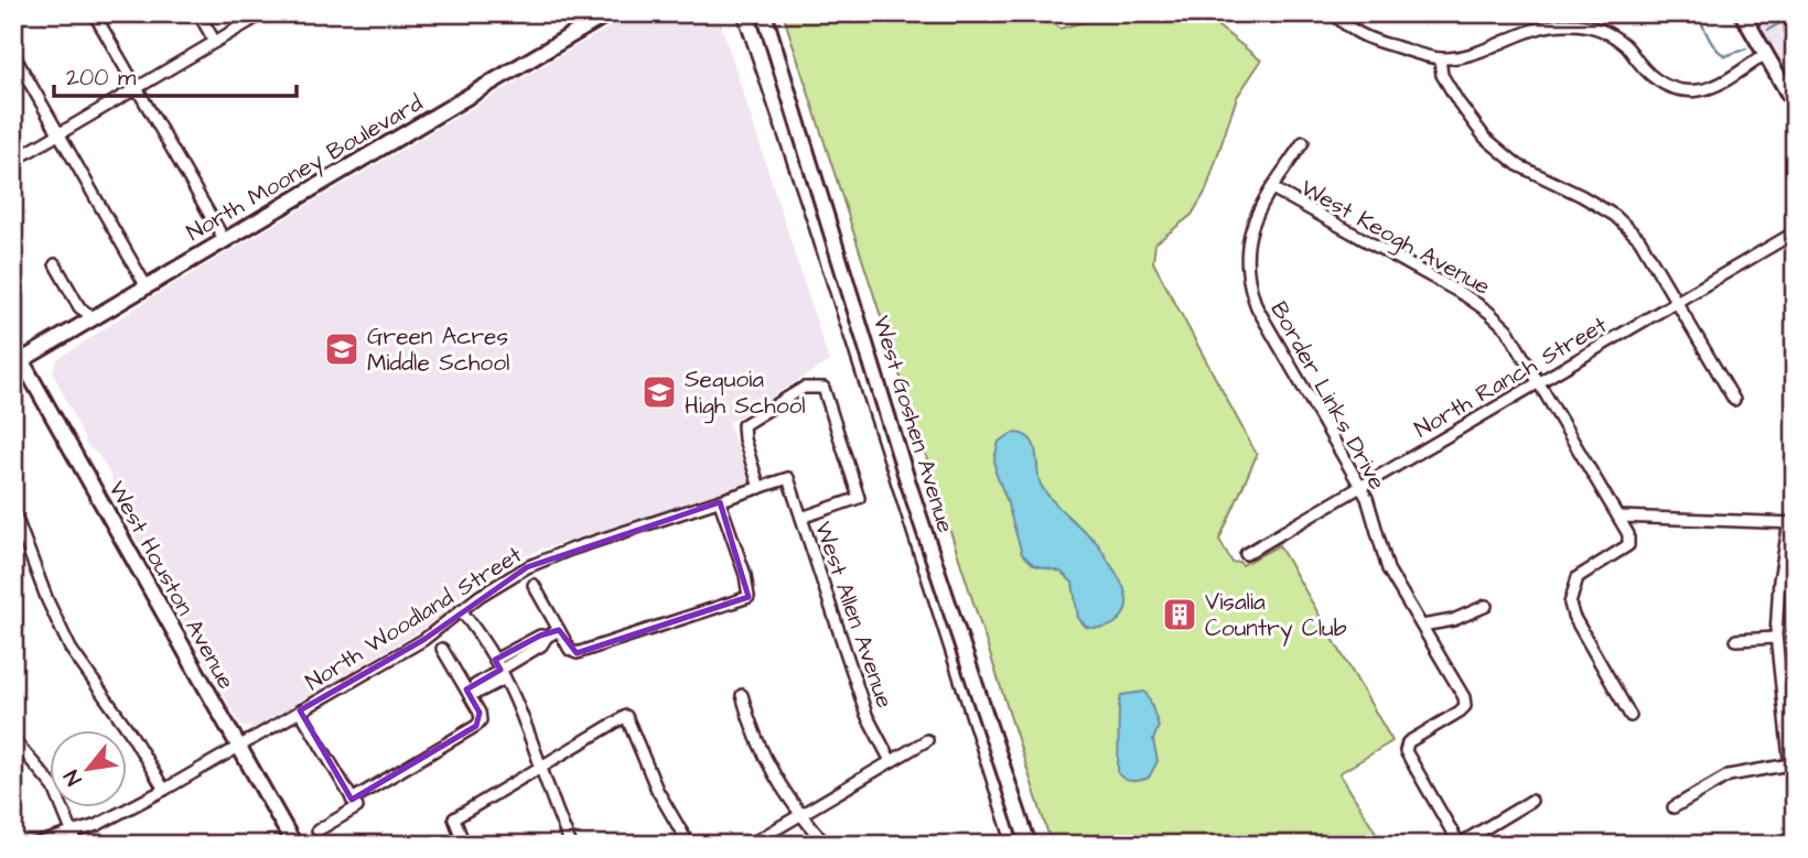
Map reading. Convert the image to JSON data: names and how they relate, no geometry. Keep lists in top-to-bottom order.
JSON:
{
  "streets": {
    "main road": ["North Mooney Boulevard", "West Goshen Avenue", "West Houston Avenue"],
    "street": [
      "West Keogh Avenue",
      "North Ranch Street",
      "Border Links Drive",
      "West Allen Avenue",
      "North Woodland Street"
    ]
  },
  "crossings": [
    ["North Mooney Boulevard", "West Houston Avenue"],
    ["West Keogh Avenue", "North Ranch Street"],
    ["West Keogh Avenue", "Border Links Drive"],
    ["North Ranch Street", "Border Links Drive"],
    ["West Houston Avenue", "North Woodland Street"],
    ["West Allen Avenue", "North Woodland Street"]
  ],
  "places": {
    "school or university": ["Green Acres Middle School", "Sequoia High School"],
    "building": ["Visalia Country Club"]
  },
  "scale_bar": "200 m",
  "north": "bottom left"
}
